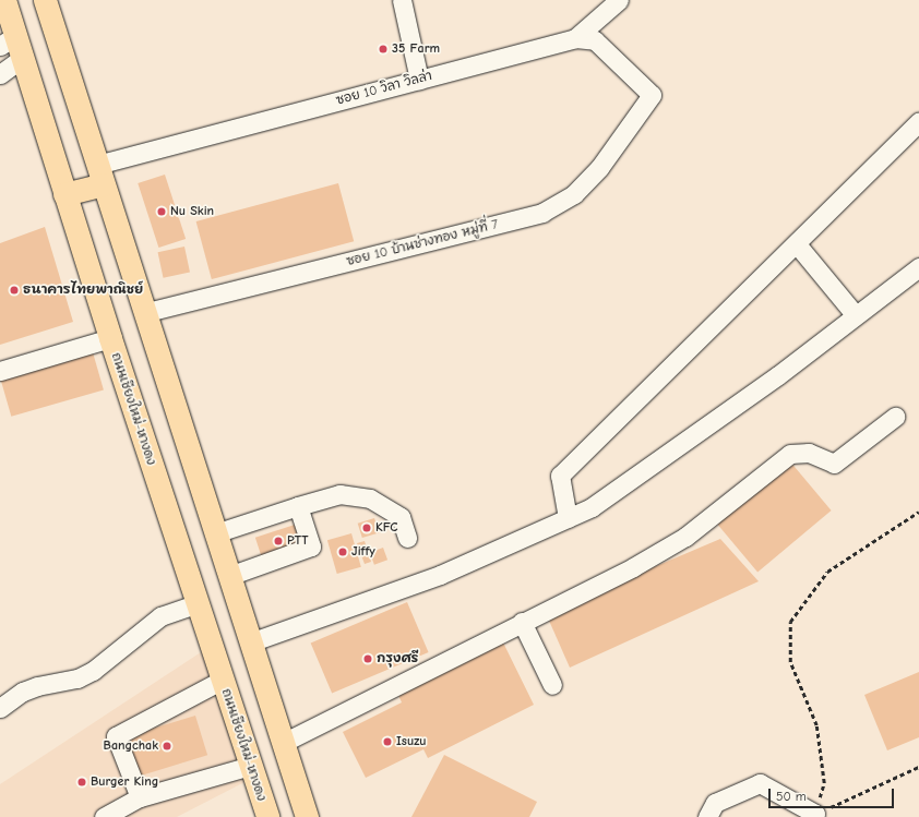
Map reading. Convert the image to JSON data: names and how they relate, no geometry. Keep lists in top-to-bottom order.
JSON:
{
  "streets": {
    "main road": ["ถนนเชียงใหม่-หางดง"],
    "street": ["ซอย 10 วิลา วิลล่า", "ซอย 10 บ้านช่างทอง หมู่ที่ 7"]
  },
  "crossings": [
    ["ซอย 10 วิลา วิลล่า", "ซอย 10 บ้านช่างทอง หมู่ที่ 7"]
  ],
  "places": [
    "35 Farm",
    "Nu Skin",
    "ธนาคารไทยพาณิชย์",
    "KFC",
    "PTT",
    "Jiffy",
    "กรุงศรี",
    "Isuzu",
    "Bangchak",
    "Burger King"
  ],
  "scale_bar": "50 m"
}
